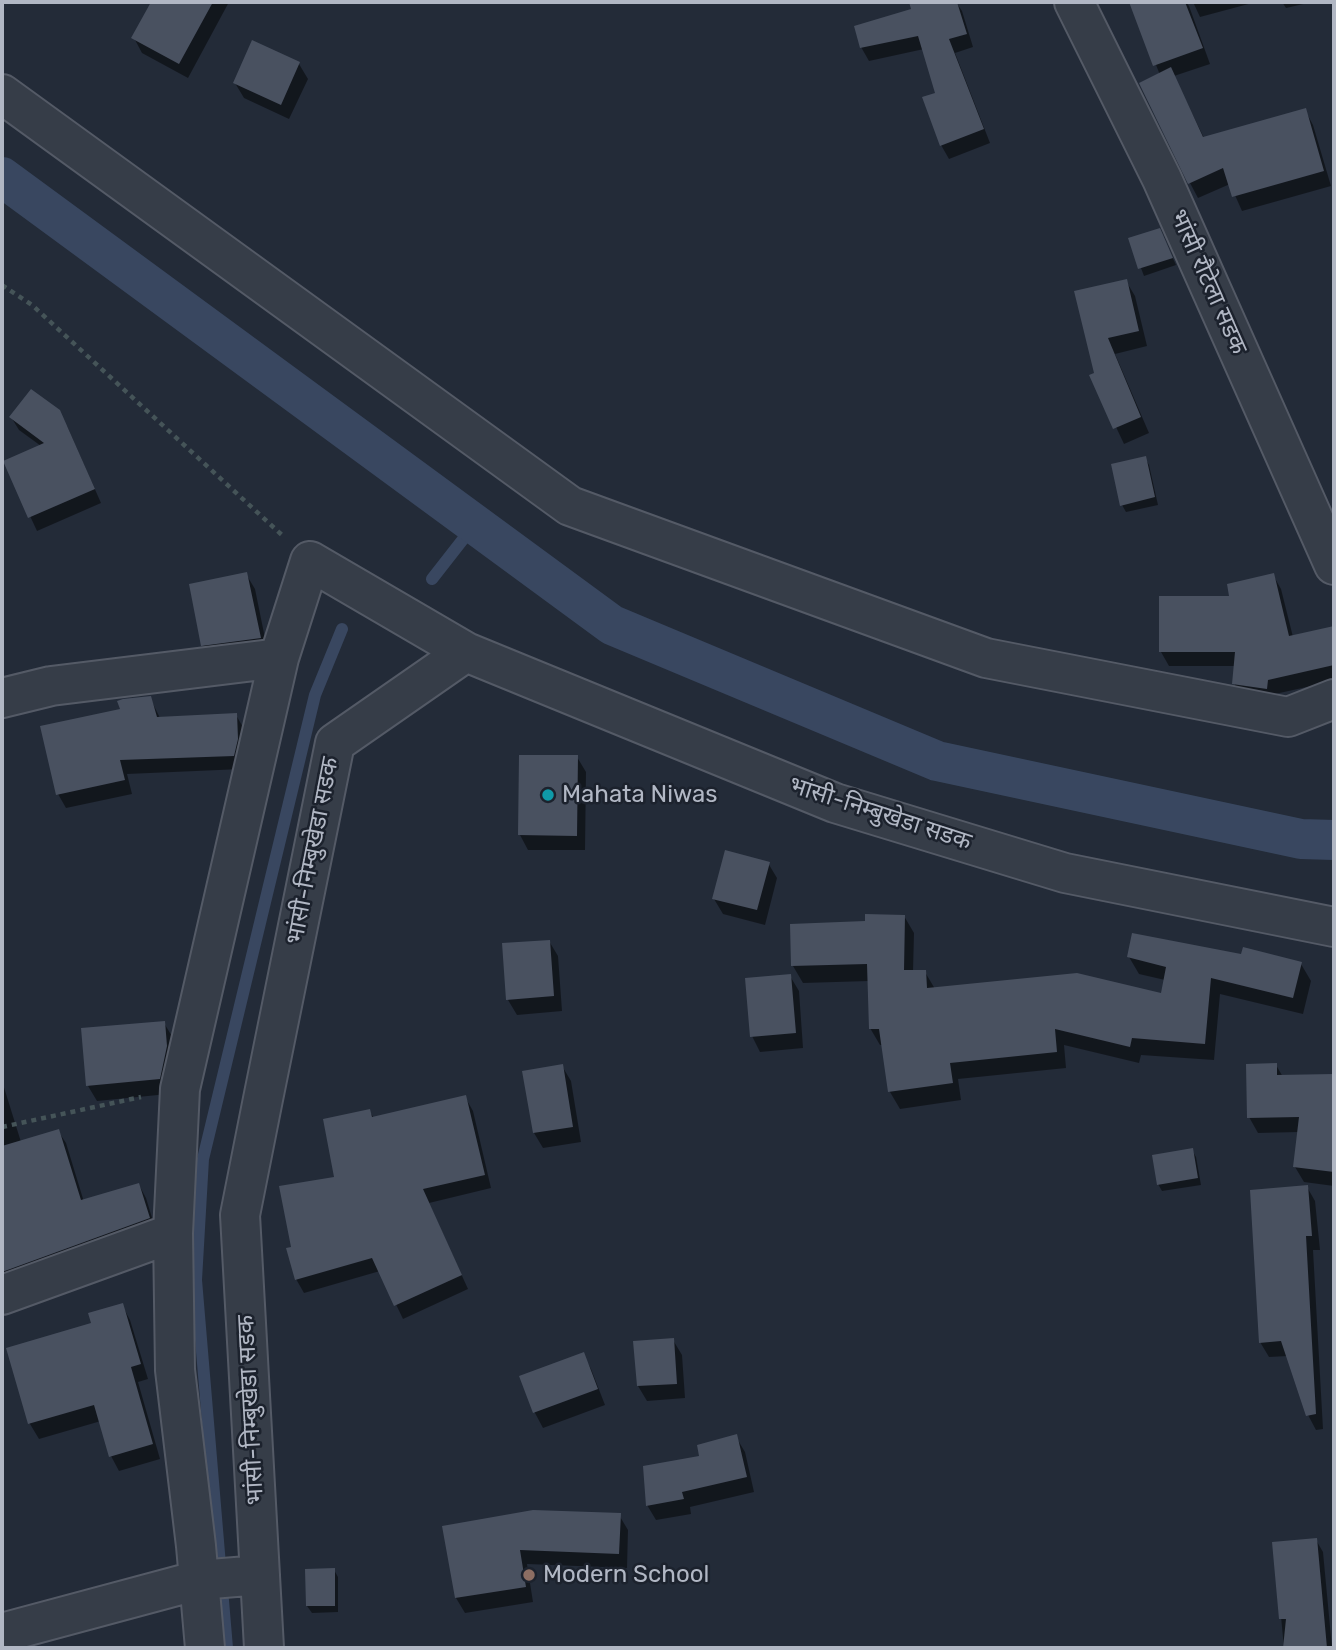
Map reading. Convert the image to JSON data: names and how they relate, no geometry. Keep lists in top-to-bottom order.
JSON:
{
  "streets": {
    "street": ["भांसी रौटेला सडक", "भांसी-निम्बुखेडा सडक"]
  },
  "places": ["Mahata Niwas", "Modern School"]
}
